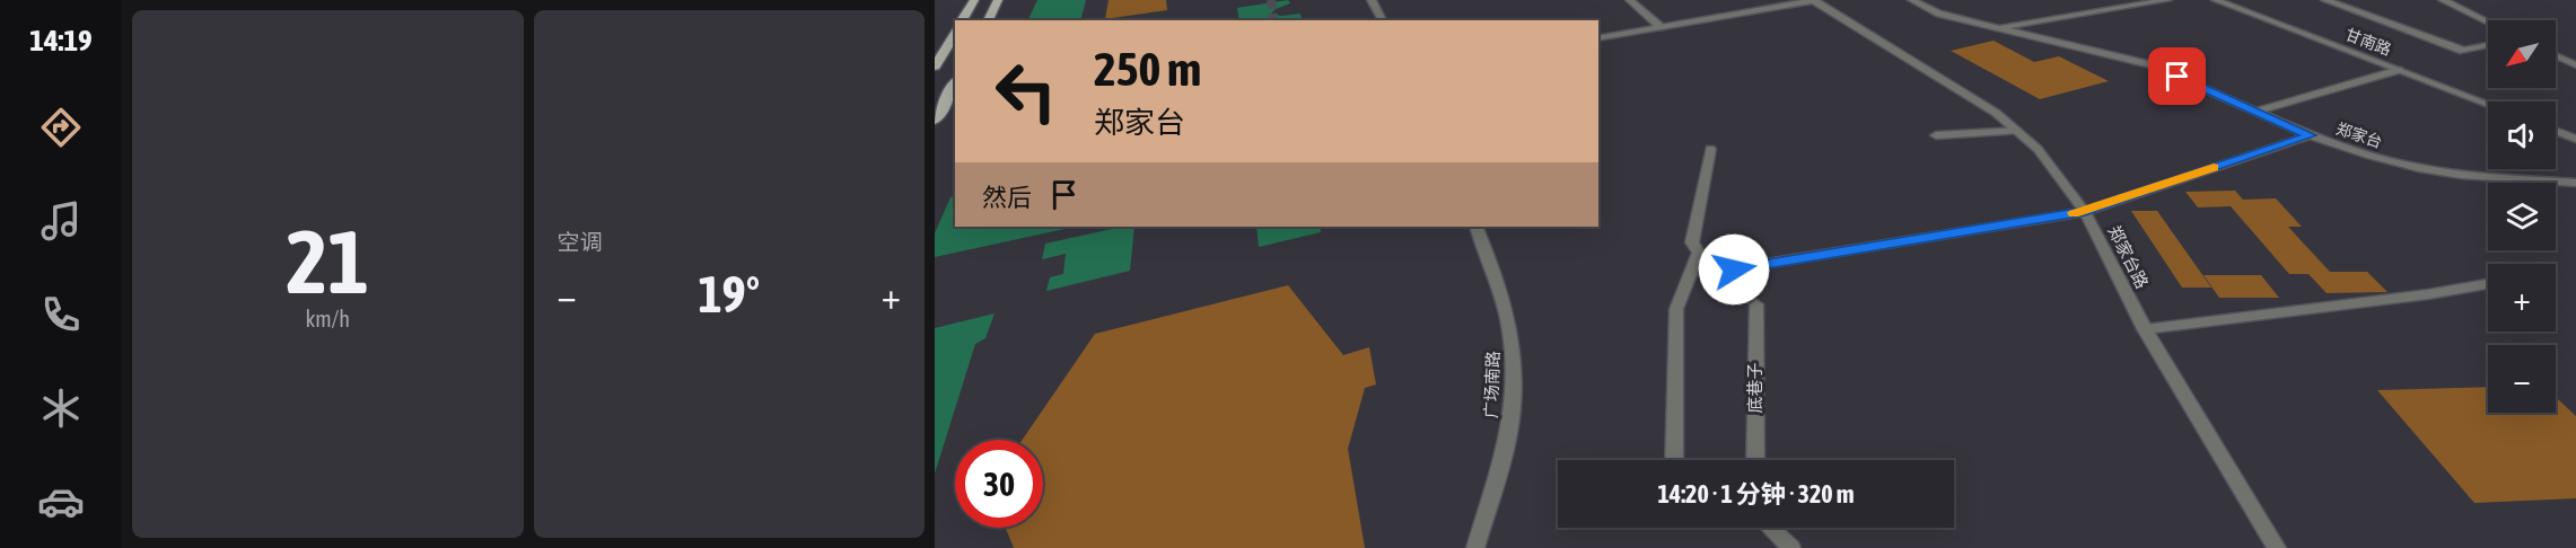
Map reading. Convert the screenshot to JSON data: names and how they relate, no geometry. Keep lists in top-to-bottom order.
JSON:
{
  "streets": {
    "street": [
      "甘南路",
      "郑家台",
      "郑家台路",
      "广场南路",
      "底巷子"
    ]
  },
  "north": "bottom left",
  "page": {
    "tabs": "14:19",
    "tile": [
      ["21", "km/h"],
      "空调"
    ],
    "map_buttons": ["+", "−"],
    "turn": ["250 m", "郑家台"],
    "then": "然后",
    "heat": ["−", "19°", "+"],
    "limit": "30",
    "trip": "14:20 · 1 分钟 · 320 m"
  }
}
